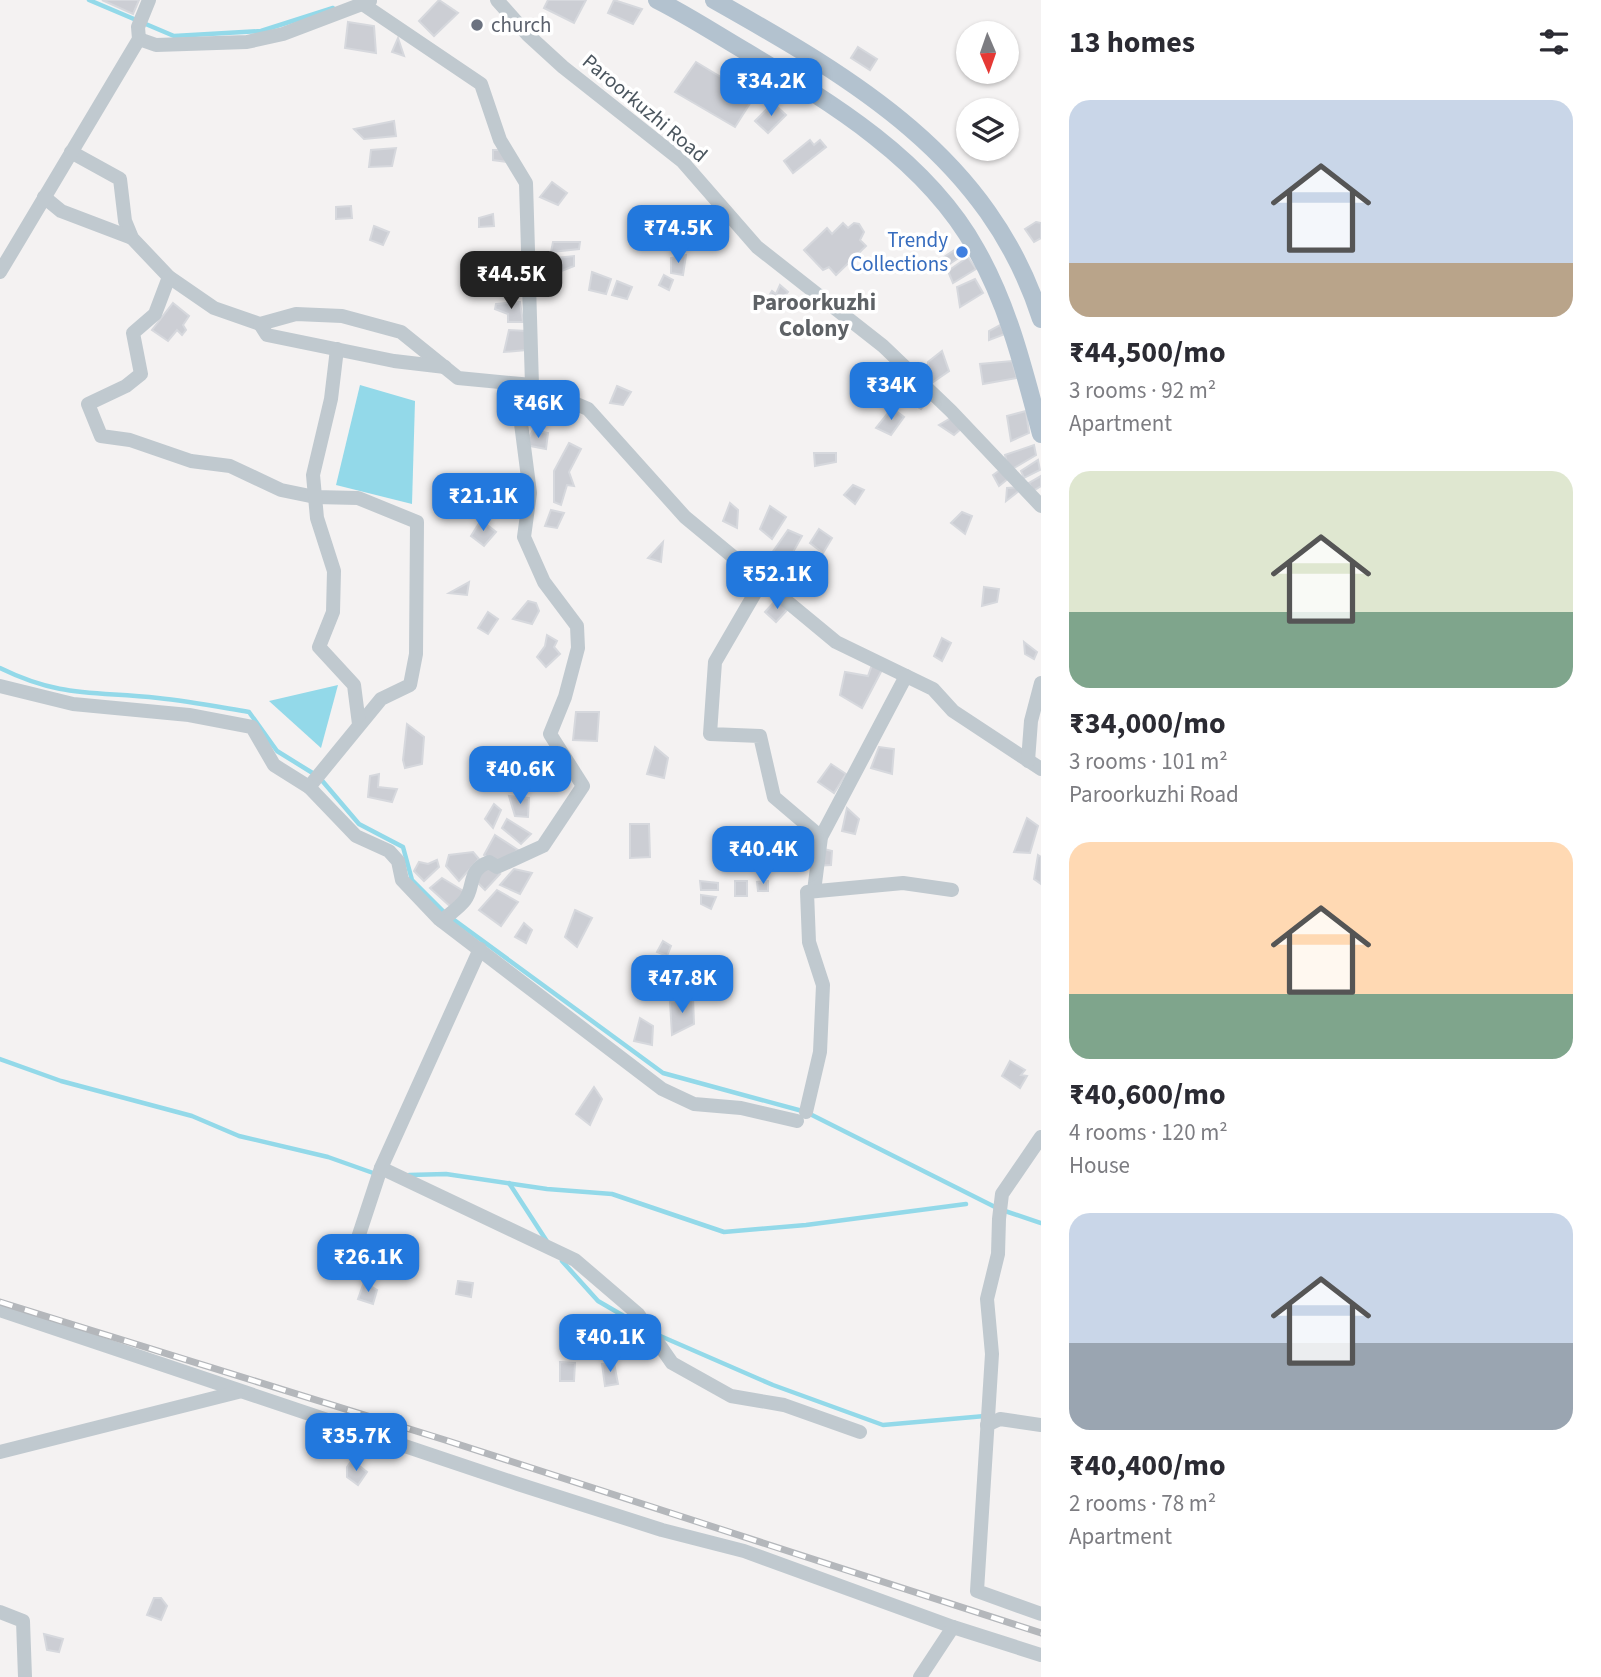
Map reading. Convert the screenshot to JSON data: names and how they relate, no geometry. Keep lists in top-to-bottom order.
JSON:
{
  "streets": {
    "street": ["Paroorkuzhi Road"]
  },
  "districts": ["Paroorkuzhi Colony"],
  "places": ["church", "Trendy Collections"],
  "north": "bottom",
  "page": {
    "heading": "13 homes",
    "price": [
      "₹34.2K",
      "₹74.5K",
      "₹44.5K",
      "₹34K",
      "₹46K",
      "₹21.1K",
      "₹52.1K",
      "₹40.6K",
      "₹40.4K",
      "₹47.8K",
      "₹26.1K",
      "₹40.1K",
      "₹35.7K"
    ],
    "list": [
      {
        "name": "₹44,500/mo",
        "note": "3 rooms · 92 m² · Apartment"
      },
      {
        "name": "₹34,000/mo",
        "note": "3 rooms · 101 m² · Paroorkuzhi Road"
      },
      {
        "name": "₹40,600/mo",
        "note": "4 rooms · 120 m² · House"
      },
      {
        "name": "₹40,400/mo",
        "note": "2 rooms · 78 m² · Apartment"
      }
    ]
  }
}
